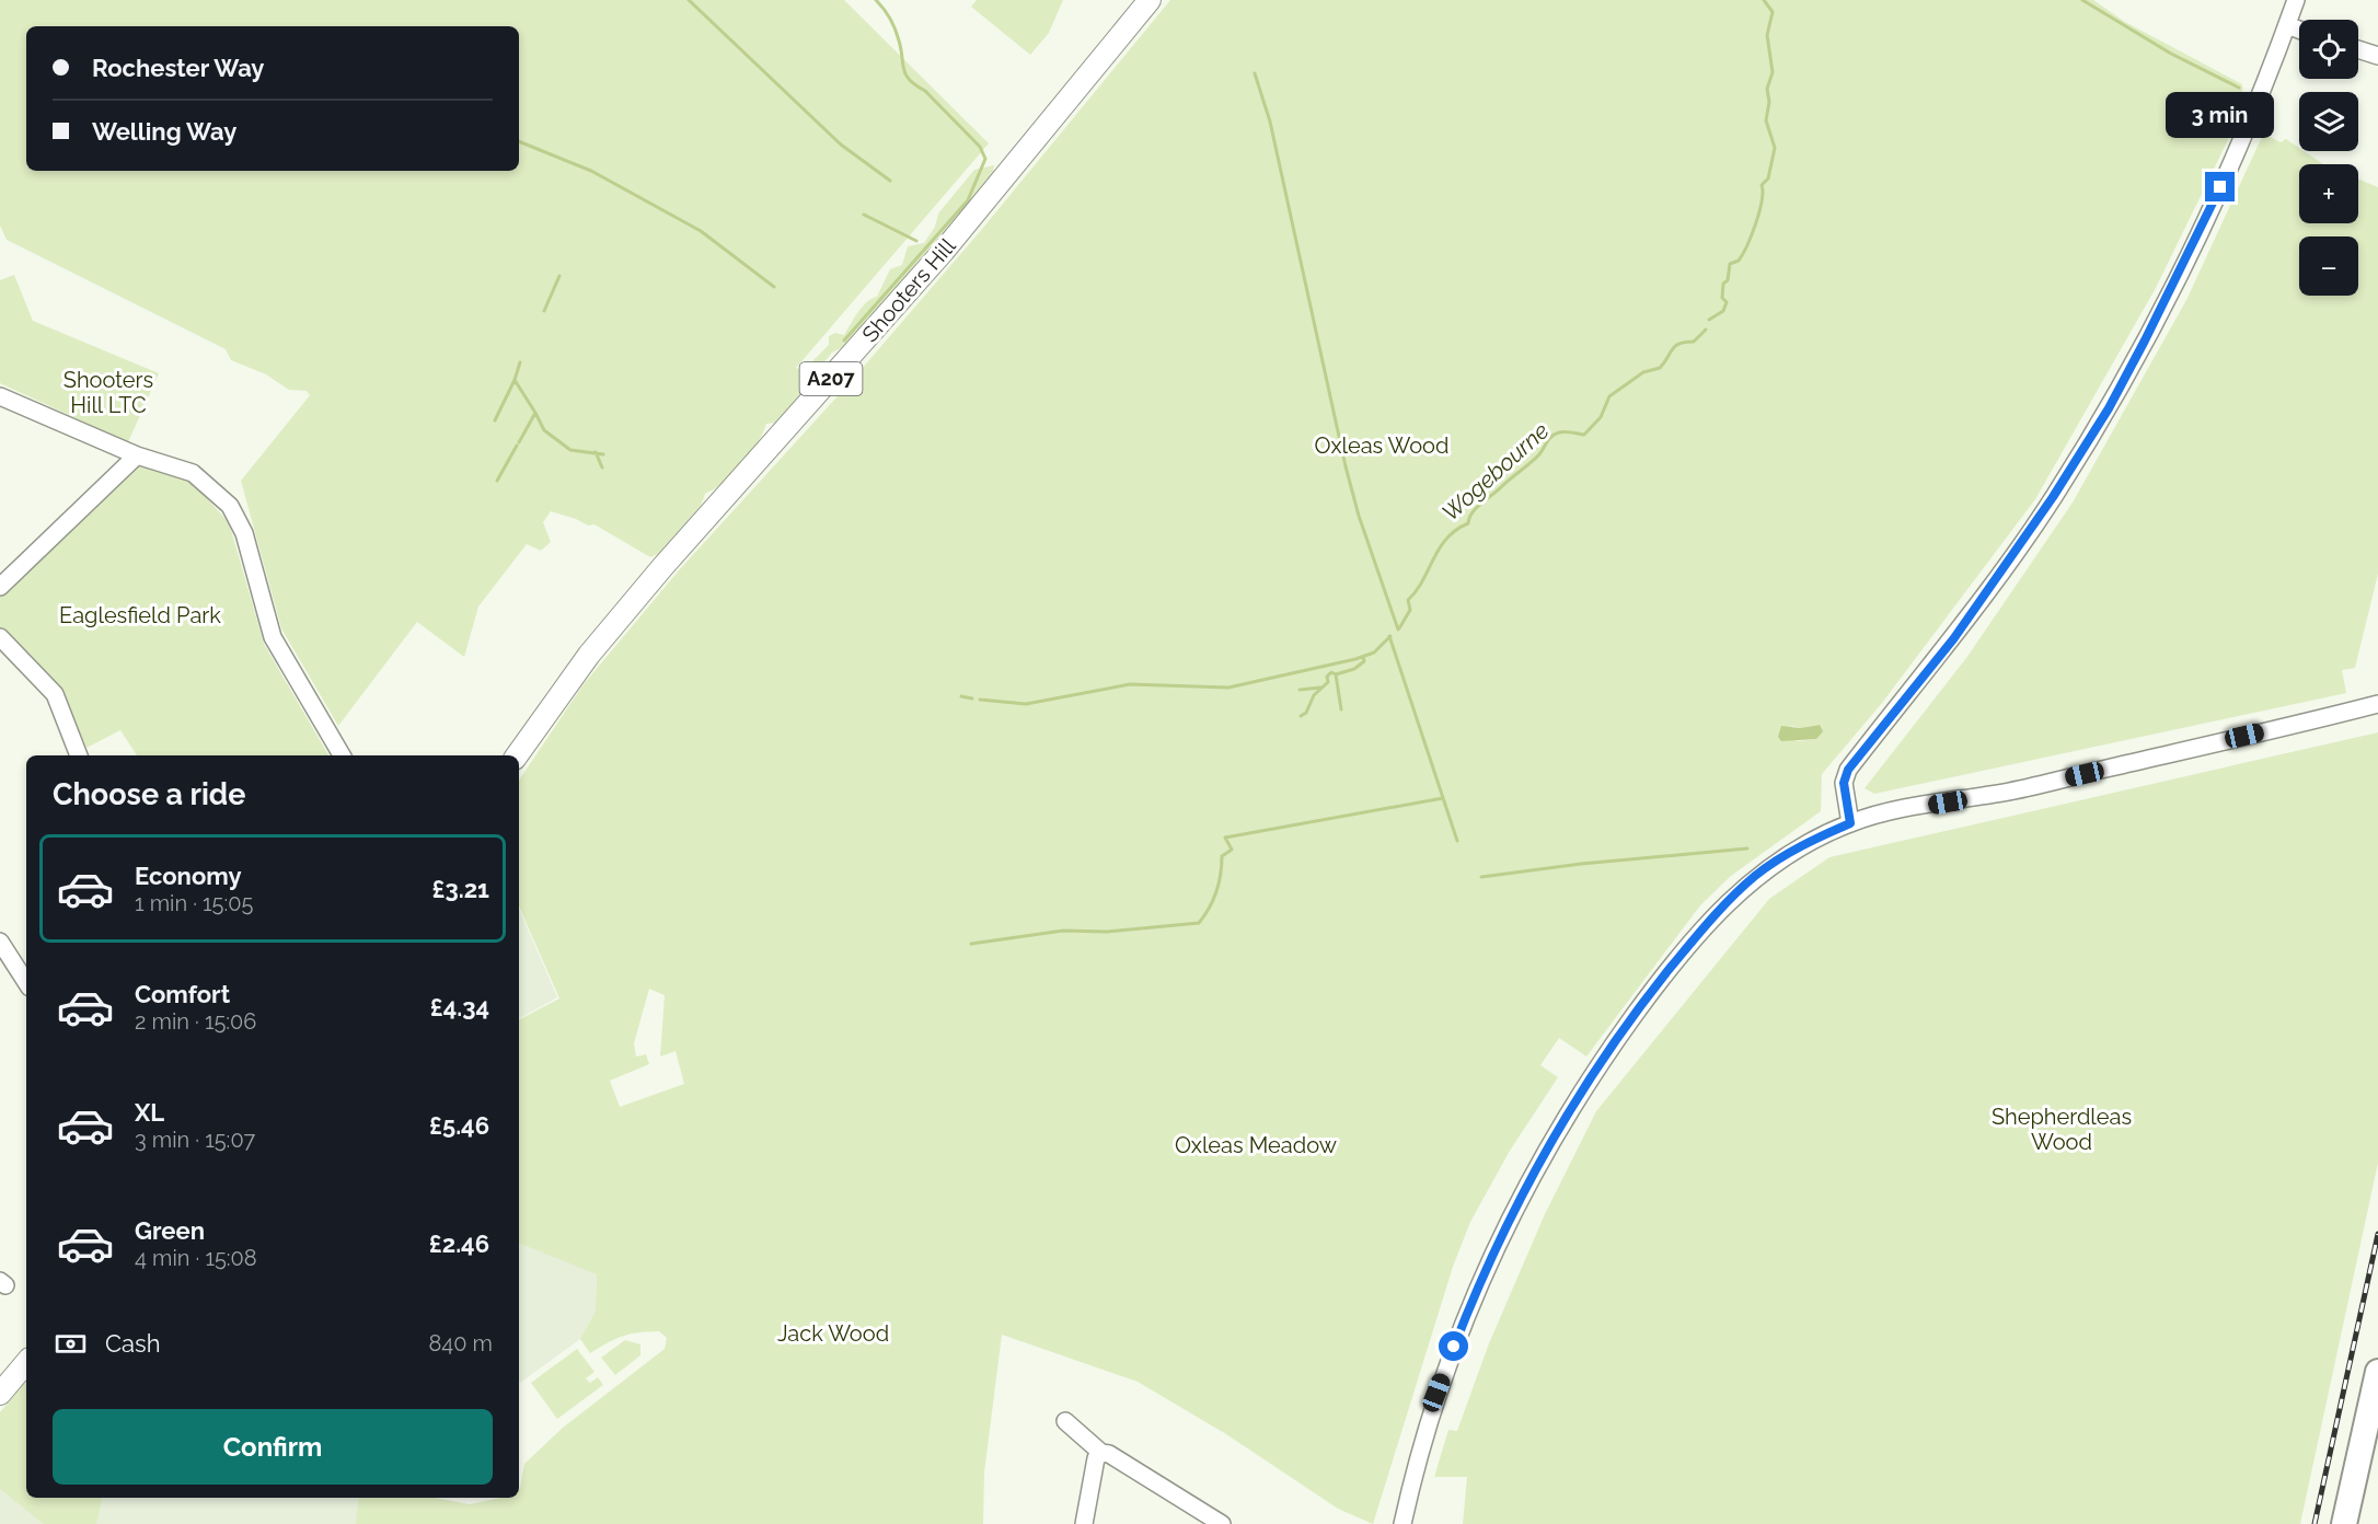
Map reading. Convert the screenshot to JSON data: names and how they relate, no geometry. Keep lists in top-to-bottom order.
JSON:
{
  "streets": {
    "main road": ["Shooters Hill", "A207"]
  },
  "water": ["Wogebourne"],
  "parks": [
    "Shooters Hill LTC",
    "Oxleas Wood",
    "Eaglesfield Park",
    "Shepherdleas Wood",
    "Oxleas Meadow",
    "Jack Wood"
  ],
  "page": {
    "map_buttons": ["+", "−"],
    "banner": ["Rochester Way", "Welling Way"],
    "bubble": "3 min",
    "heading": "Choose a ride",
    "list": [
      {
        "name": "Economy",
        "note": "1 min · 15:05",
        "value": "£3.21"
      },
      {
        "name": "Comfort",
        "note": "2 min · 15:06",
        "value": "£4.34"
      },
      {
        "name": "XL",
        "note": "3 min · 15:07",
        "value": "£5.46"
      },
      {
        "name": "Green",
        "note": "4 min · 15:08",
        "value": "£2.46"
      }
    ],
    "pay": ["Cash", "840 m"],
    "buttons": "Confirm"
  }
}
